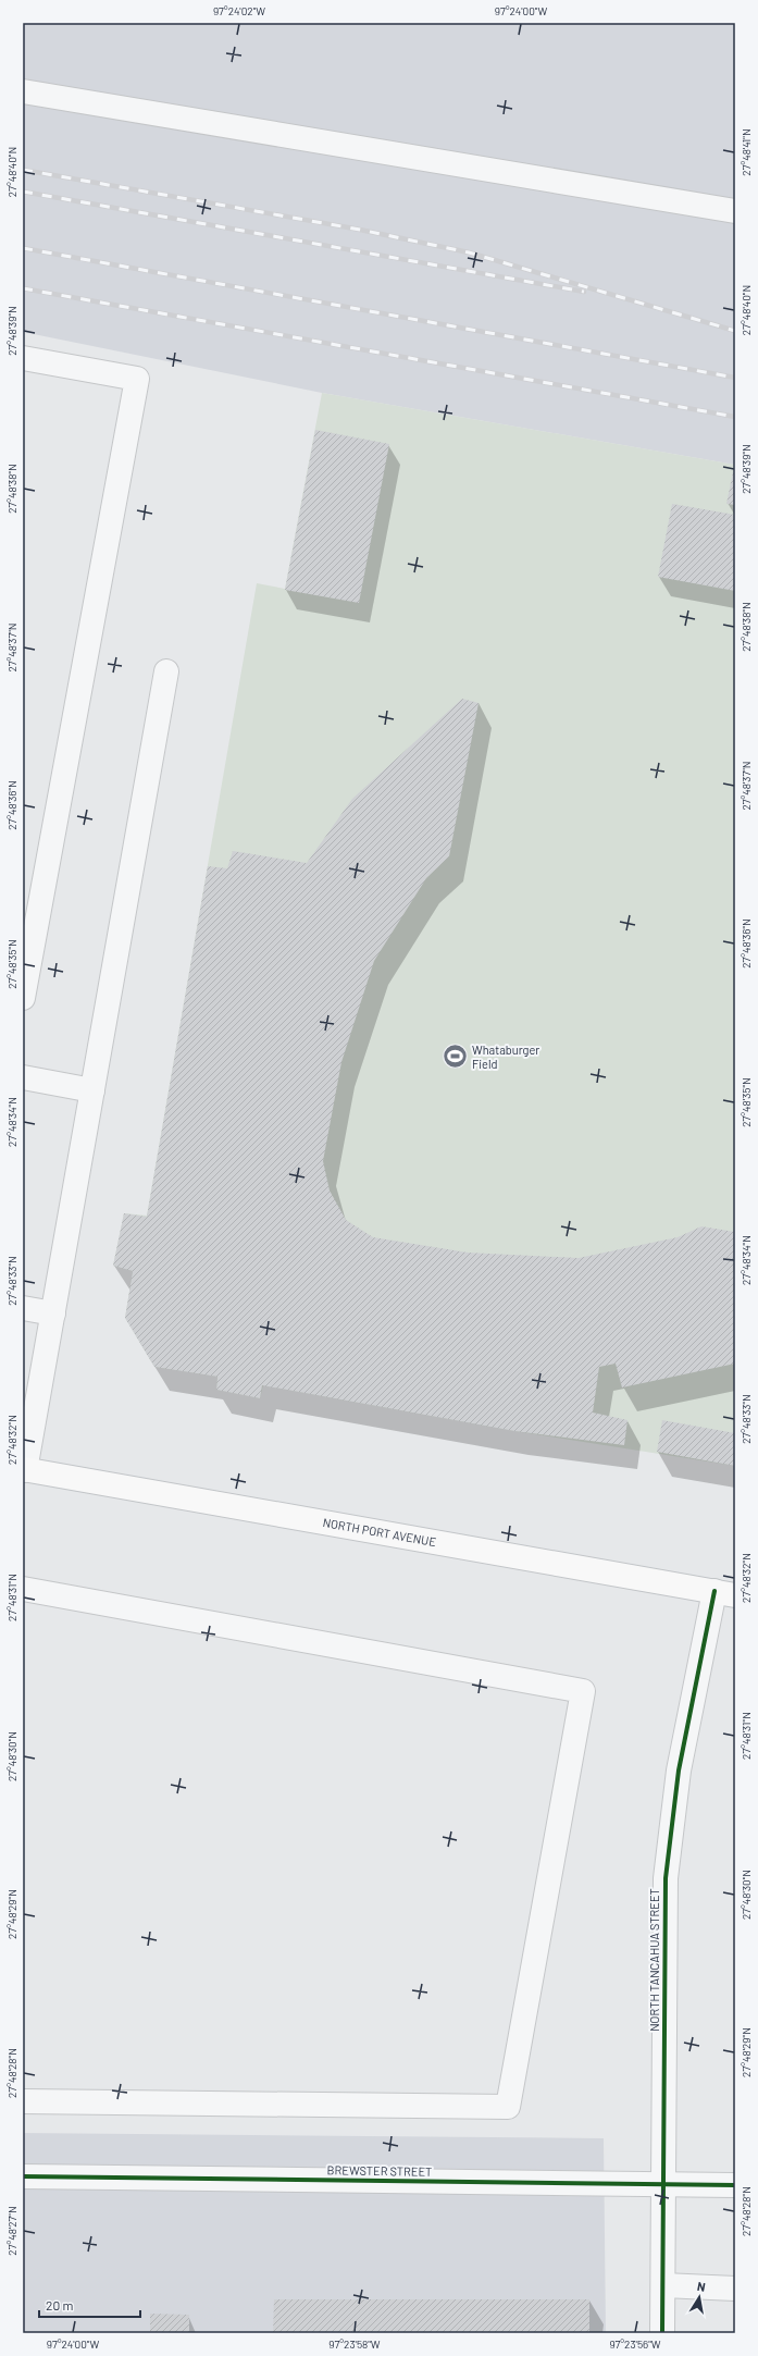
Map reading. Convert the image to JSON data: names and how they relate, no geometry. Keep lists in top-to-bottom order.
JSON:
{
  "streets": {
    "main road": ["NORTH PORT AVENUE"],
    "street": ["NORTH TANCAHUA STREET", "BREWSTER STREET"]
  },
  "crossings": [
    ["NORTH PORT AVENUE", "NORTH TANCAHUA STREET"],
    ["NORTH TANCAHUA STREET", "BREWSTER STREET"]
  ],
  "places": {
    "sports": ["Whataburger Field"]
  },
  "scale_bar": "20 m",
  "north": "top",
  "coordinates": [
    "97°24'02\"W",
    "97°24'00\"W",
    "27°48'41\"N",
    "27°48'40\"N",
    "27°48'39\"N",
    "27°48'38\"N",
    "27°48'37\"N",
    "27°48'36\"N",
    "27°48'35\"N",
    "27°48'34\"N",
    "27°48'33\"N",
    "27°48'32\"N",
    "27°48'31\"N",
    "27°48'30\"N",
    "27°48'29\"N",
    "27°48'28\"N",
    "27°48'27\"N",
    "97°23'58\"W",
    "97°23'56\"W"
  ]
}
